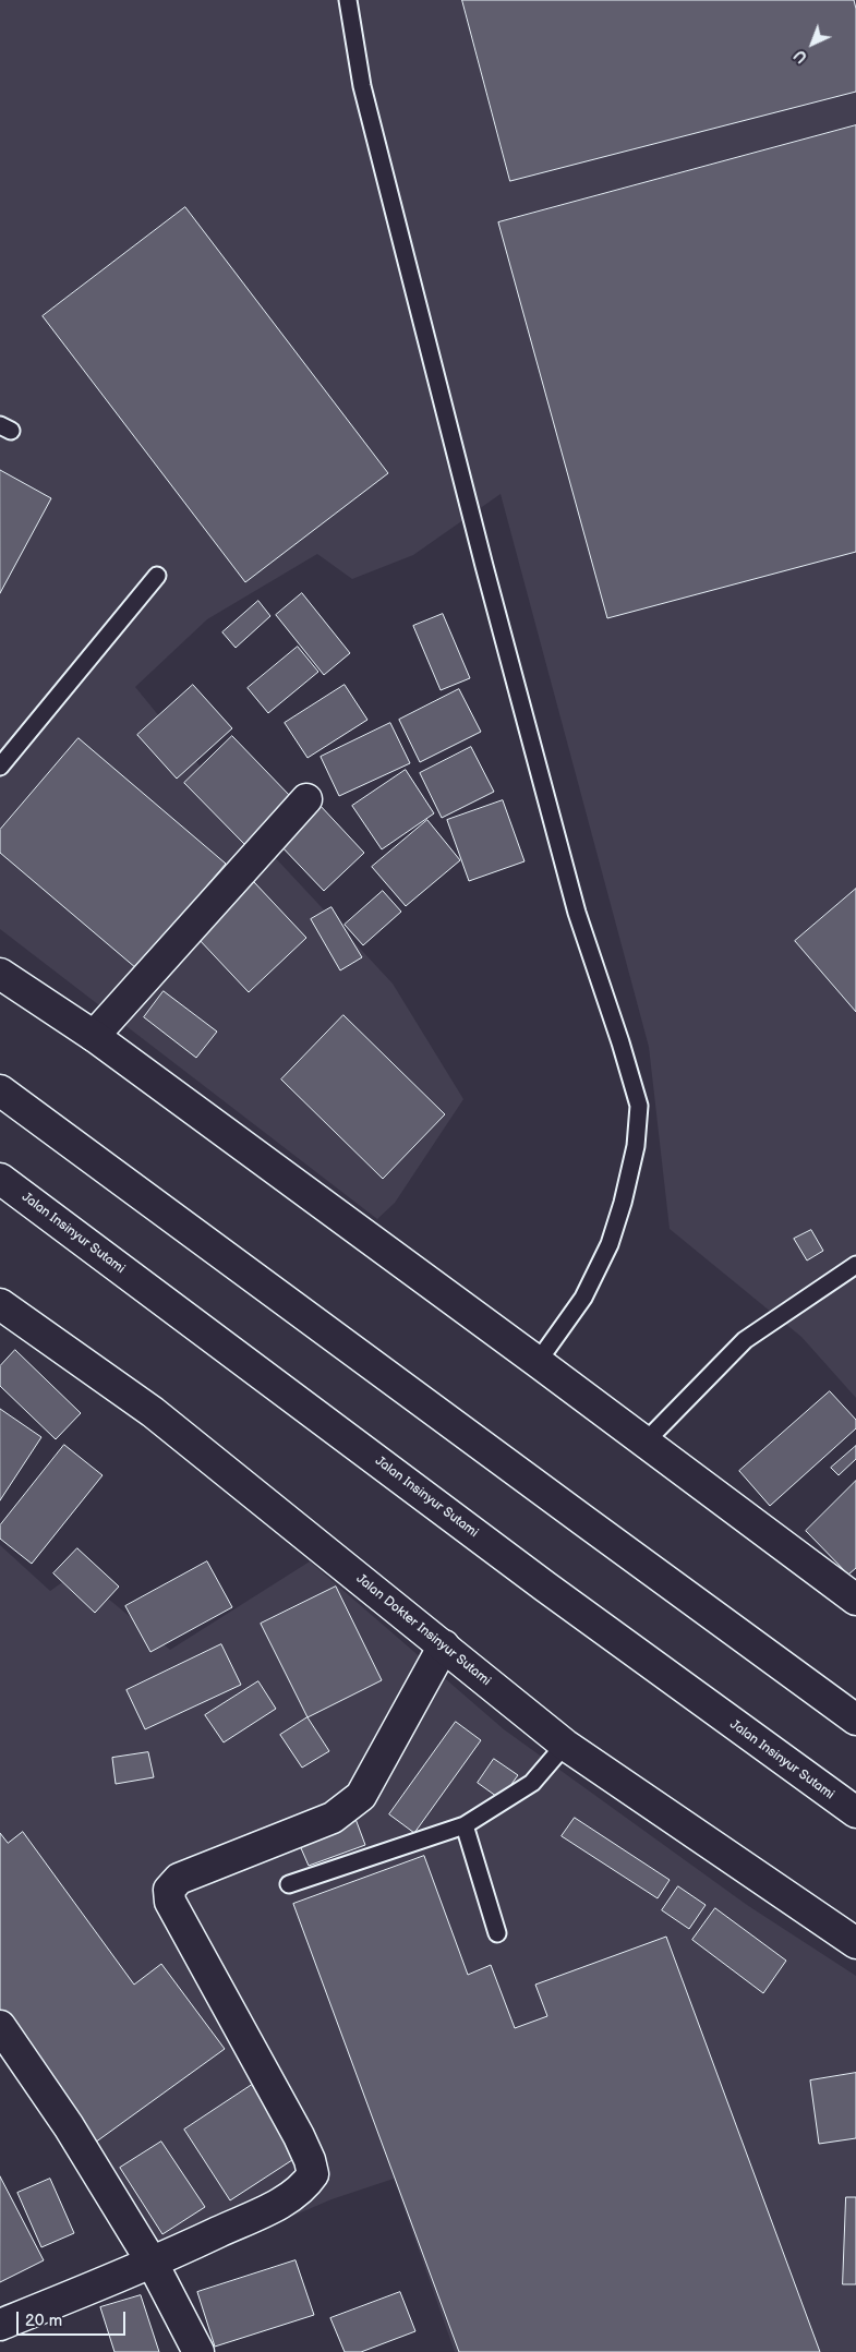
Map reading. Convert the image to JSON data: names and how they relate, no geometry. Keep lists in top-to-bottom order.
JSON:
{
  "streets": {
    "main road": ["Jalan Insinyur Sutami", "Jalan Dokter Insinyur Sutami"]
  },
  "scale_bar": "20 m",
  "north": "bottom left"
}
